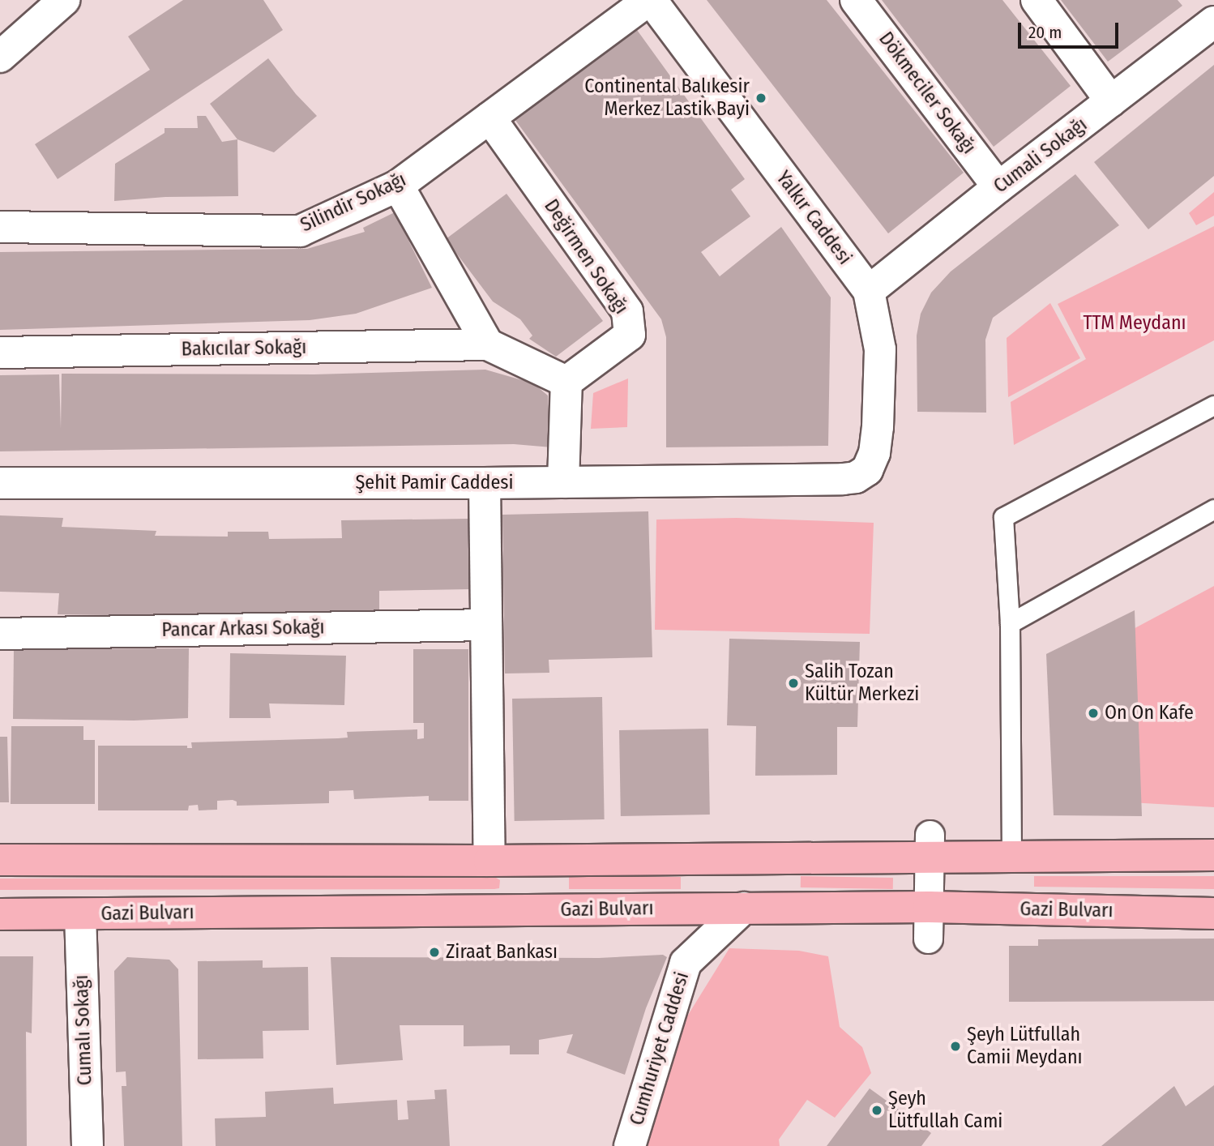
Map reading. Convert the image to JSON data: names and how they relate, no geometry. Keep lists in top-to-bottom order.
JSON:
{
  "streets": {
    "highway": ["Gazi Bulvarı"],
    "street": [
      "Dökmeciler Sokağı",
      "Cumali Sokağı",
      "Silindir Sokağı",
      "Yalkır Caddesi",
      "Değirmen Sokağı",
      "Bakıcılar Sokağı",
      "Şehit Pamir Caddesi",
      "Pancar Arkası Sokağı",
      "Cumalı Sokağı",
      "Cumhuriyet Caddesi"
    ]
  },
  "crossings": [
    ["Dökmeciler Sokağı", "Cumali Sokağı"],
    ["Cumali Sokağı", "Yalkır Caddesi"],
    ["Silindir Sokağı", "Yalkır Caddesi"],
    ["Silindir Sokağı", "Değirmen Sokağı"],
    ["Yalkır Caddesi", "Şehit Pamir Caddesi"],
    ["Gazi Bulvarı", "Cumalı Sokağı"],
    ["Gazi Bulvarı", "Cumhuriyet Caddesi"]
  ],
  "parks": ["TTM Meydanı"],
  "places": [
    "Continental Balıkesir Merkez Lastik Bayi",
    "Salih Tozan Kültür Merkezi",
    "On On Kafe",
    "Ziraat Bankası",
    "Şeyh Lütfullah Camii Meydanı",
    "Şeyh Lütfullah Cami"
  ],
  "scale_bar": "20 m"
}
